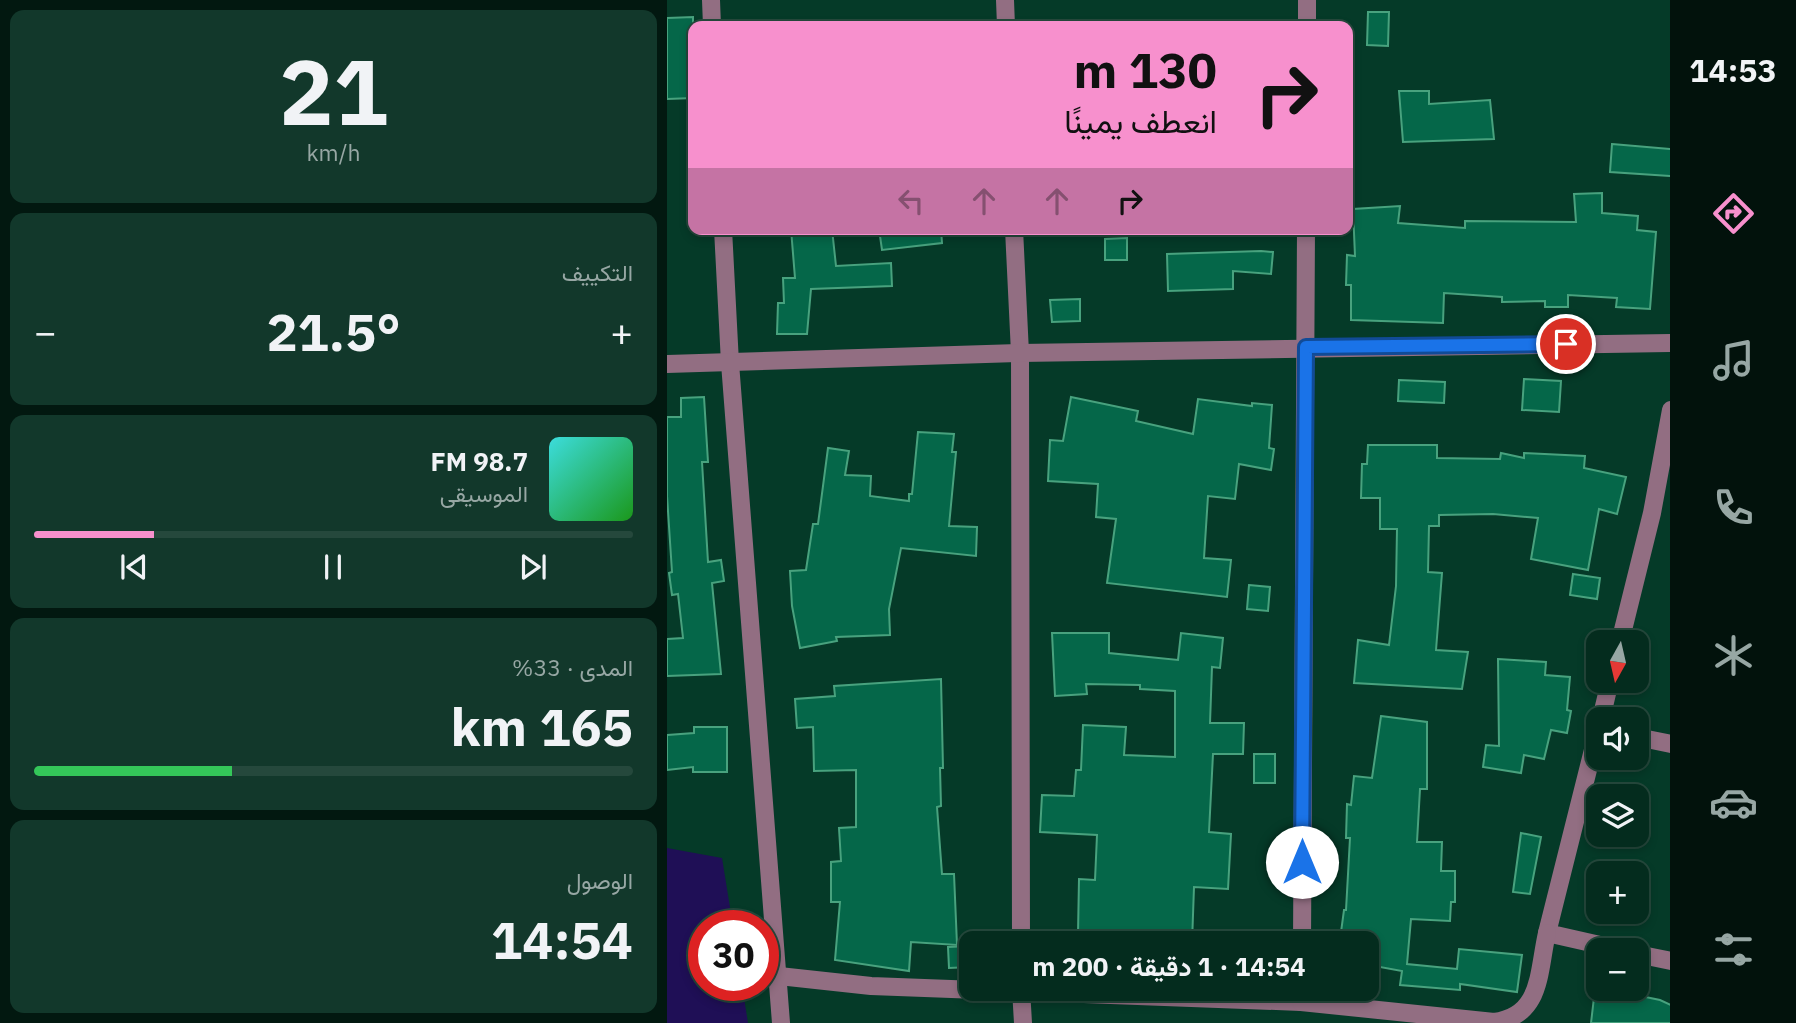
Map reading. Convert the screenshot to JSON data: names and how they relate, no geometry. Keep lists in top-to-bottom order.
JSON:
{
  "north": "bottom",
  "page": {
    "tabs": "14:53",
    "tile": [
      ["21", "km/h"],
      "التكييف",
      ["المدى · 33%", "165 km"],
      ["الوصول", "14:54"]
    ],
    "turn": ["130 m", "انعطف يمينًا"],
    "heat": ["−", "21.5°", "+"],
    "song": ["98.7 FM", "الموسيقى"],
    "map_buttons": ["+", "−"],
    "limit": "30",
    "trip": "14:54 · 1 دقيقة · 200 m"
  }
}
